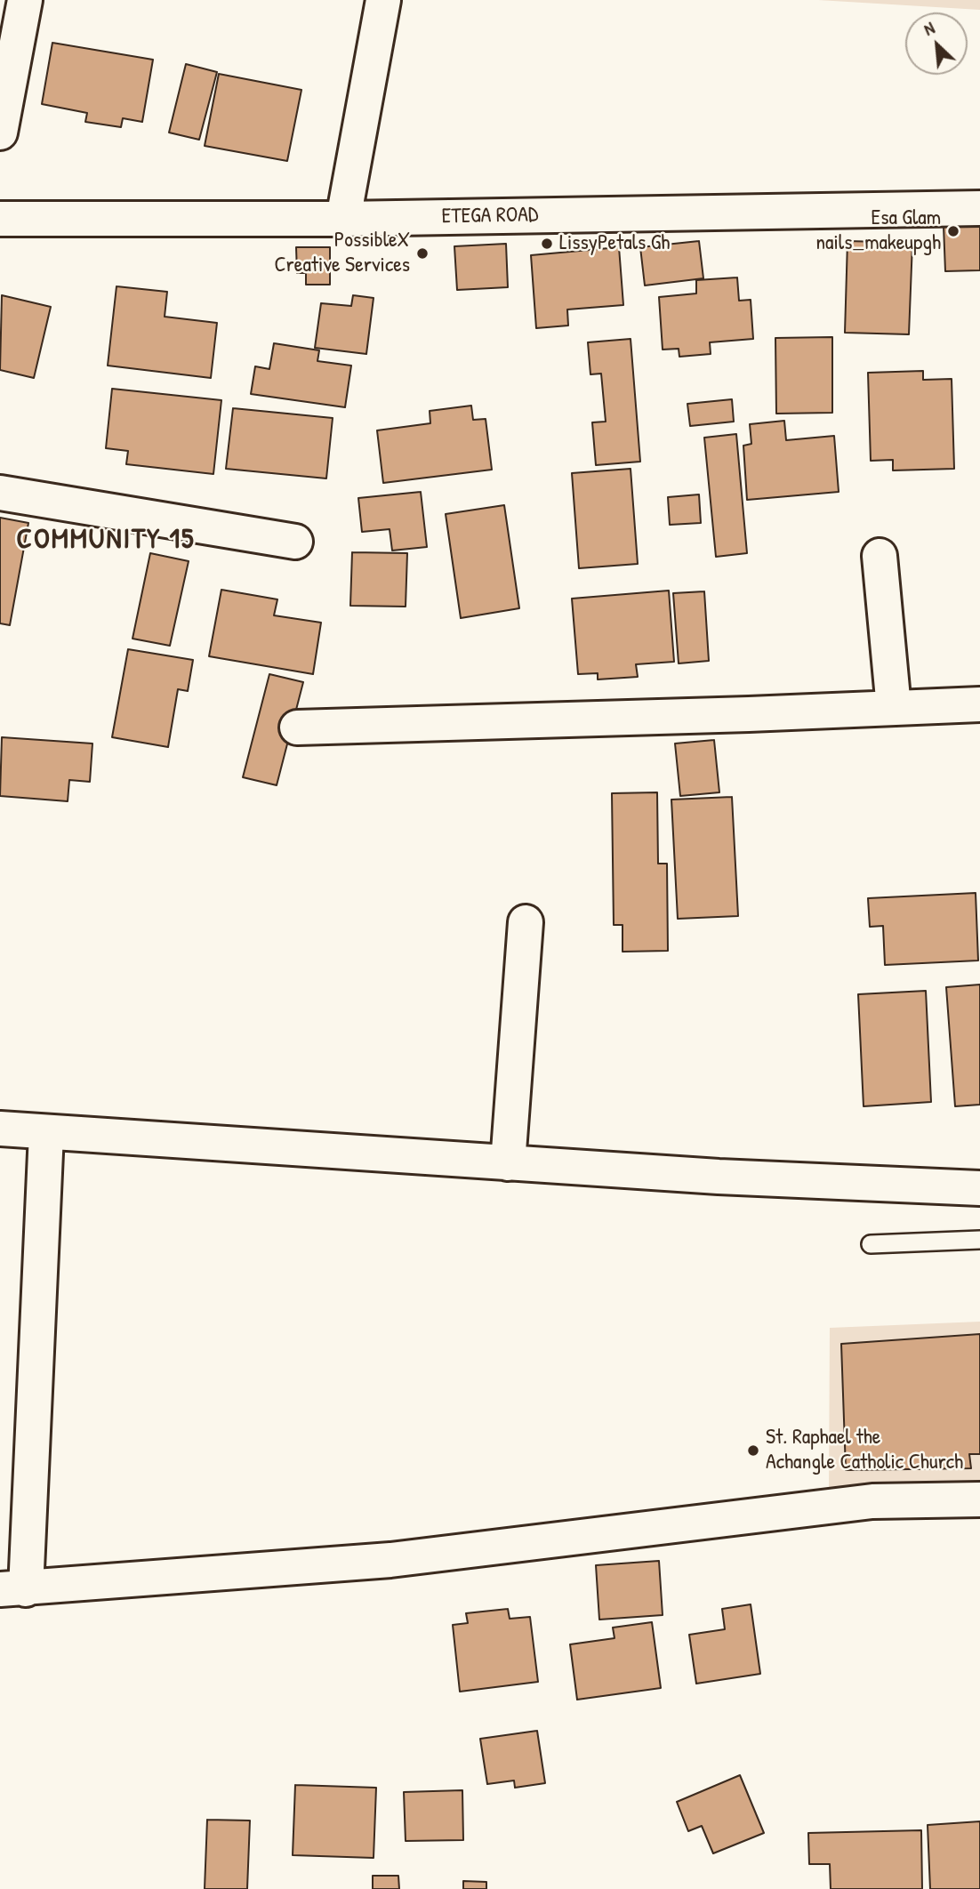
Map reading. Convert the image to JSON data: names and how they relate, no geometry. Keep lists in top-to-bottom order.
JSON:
{
  "streets": {
    "street": ["ETEGA ROAD"]
  },
  "districts": ["COMMUNITY 15"],
  "places": [
    "Esa Glam nails_makeupgh",
    "LissyPetals Gh",
    "PossibleX Creative Services",
    "St. Raphael the Achangle Catholic Church"
  ],
  "north": "top left"
}
